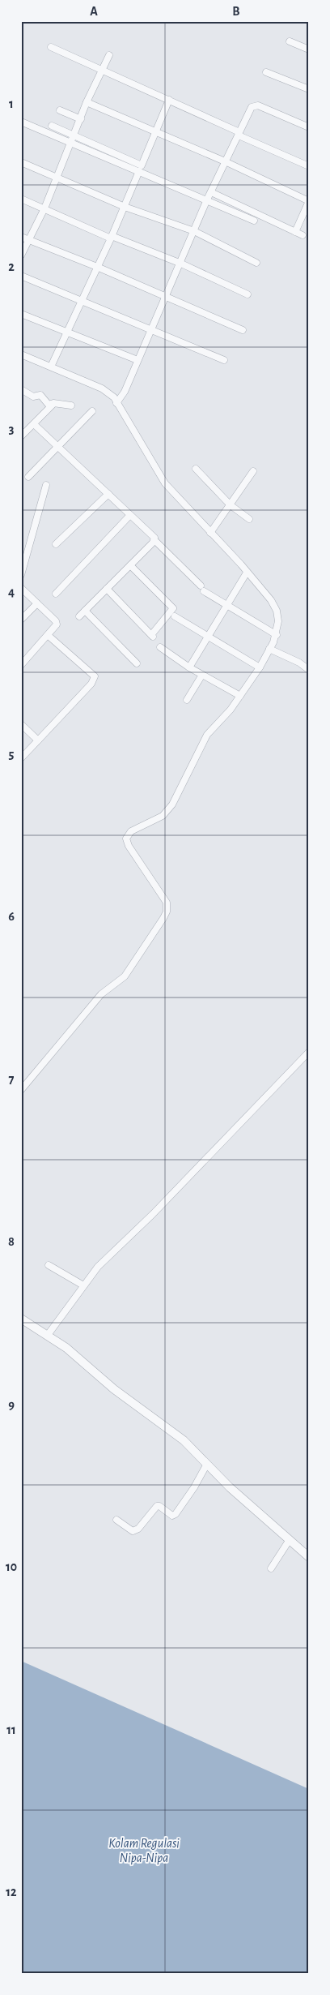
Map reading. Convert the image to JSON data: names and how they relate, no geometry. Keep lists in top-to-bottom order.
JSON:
{
  "water": ["Kolam Regulasi Nipa-Nipa"],
  "grid": {
    "columns": ["A", "B"],
    "rows": [
      "1",
      "2",
      "3",
      "4",
      "5",
      "6",
      "7",
      "8",
      "9",
      "10",
      "11",
      "12"
    ]
  }
}
